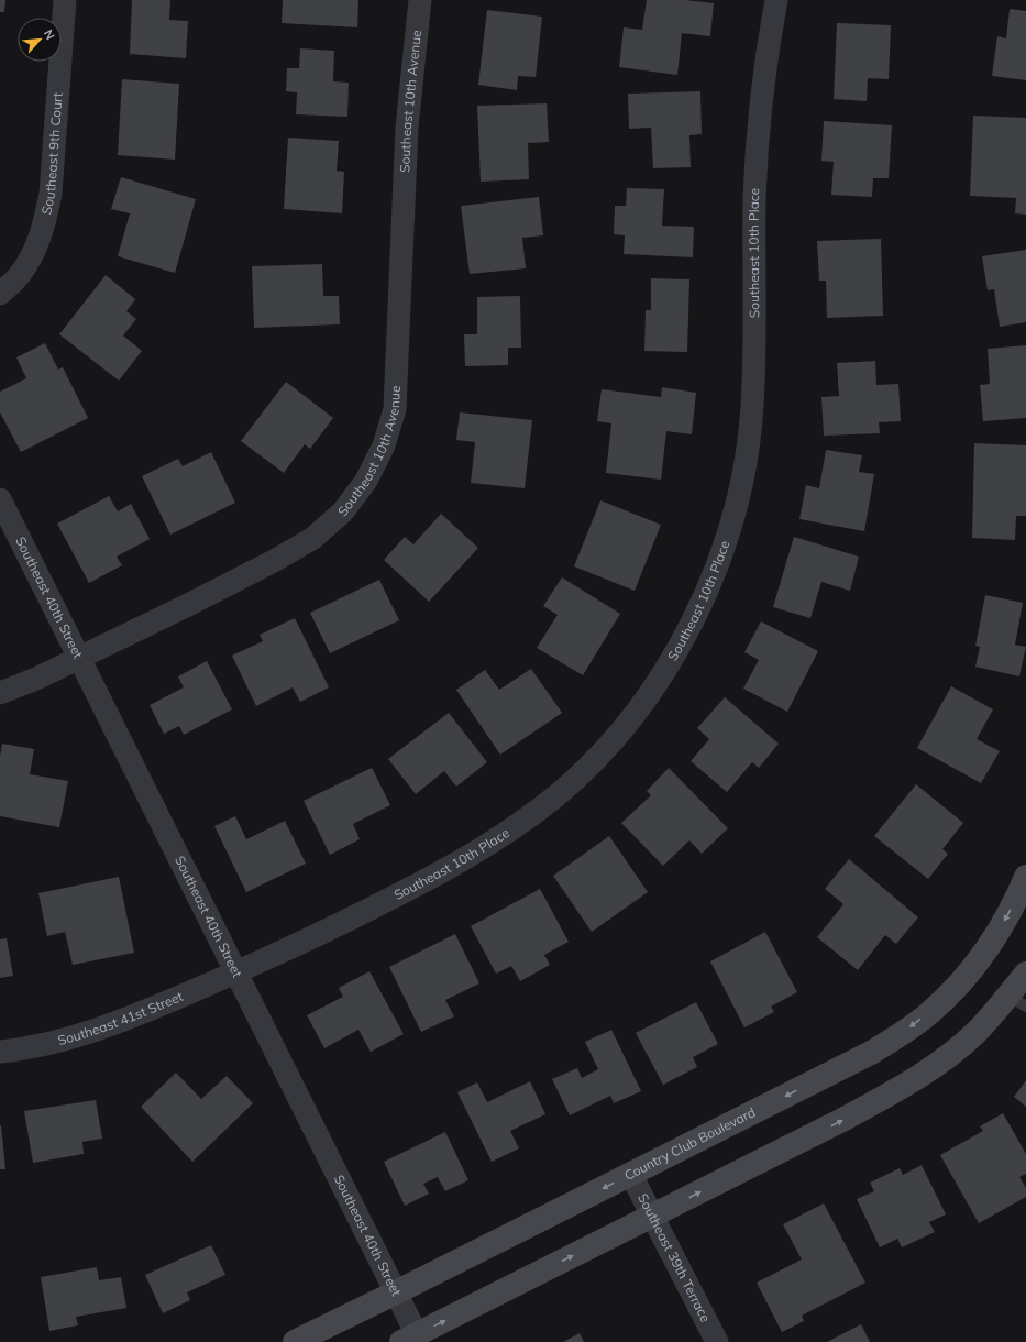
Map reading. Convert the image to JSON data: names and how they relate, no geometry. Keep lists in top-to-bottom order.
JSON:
{
  "streets": {
    "main road": ["Country Club Boulevard"],
    "street": [
      "Southeast 10th Avenue",
      "Southeast 9th Court",
      "Southeast 10th Place",
      "Southeast 40th Street",
      "Southeast 41st Street",
      "Southeast 39th Terrace"
    ]
  },
  "crossings": [
    ["Southeast 10th Avenue", "Southeast 40th Street"],
    ["Southeast 10th Place", "Southeast 40th Street"],
    ["Southeast 10th Place", "Southeast 41st Street"],
    ["Southeast 40th Street", "Southeast 41st Street"],
    ["Southeast 40th Street", "Country Club Boulevard"],
    ["Country Club Boulevard", "Southeast 39th Terrace"]
  ],
  "north": "top right"
}
